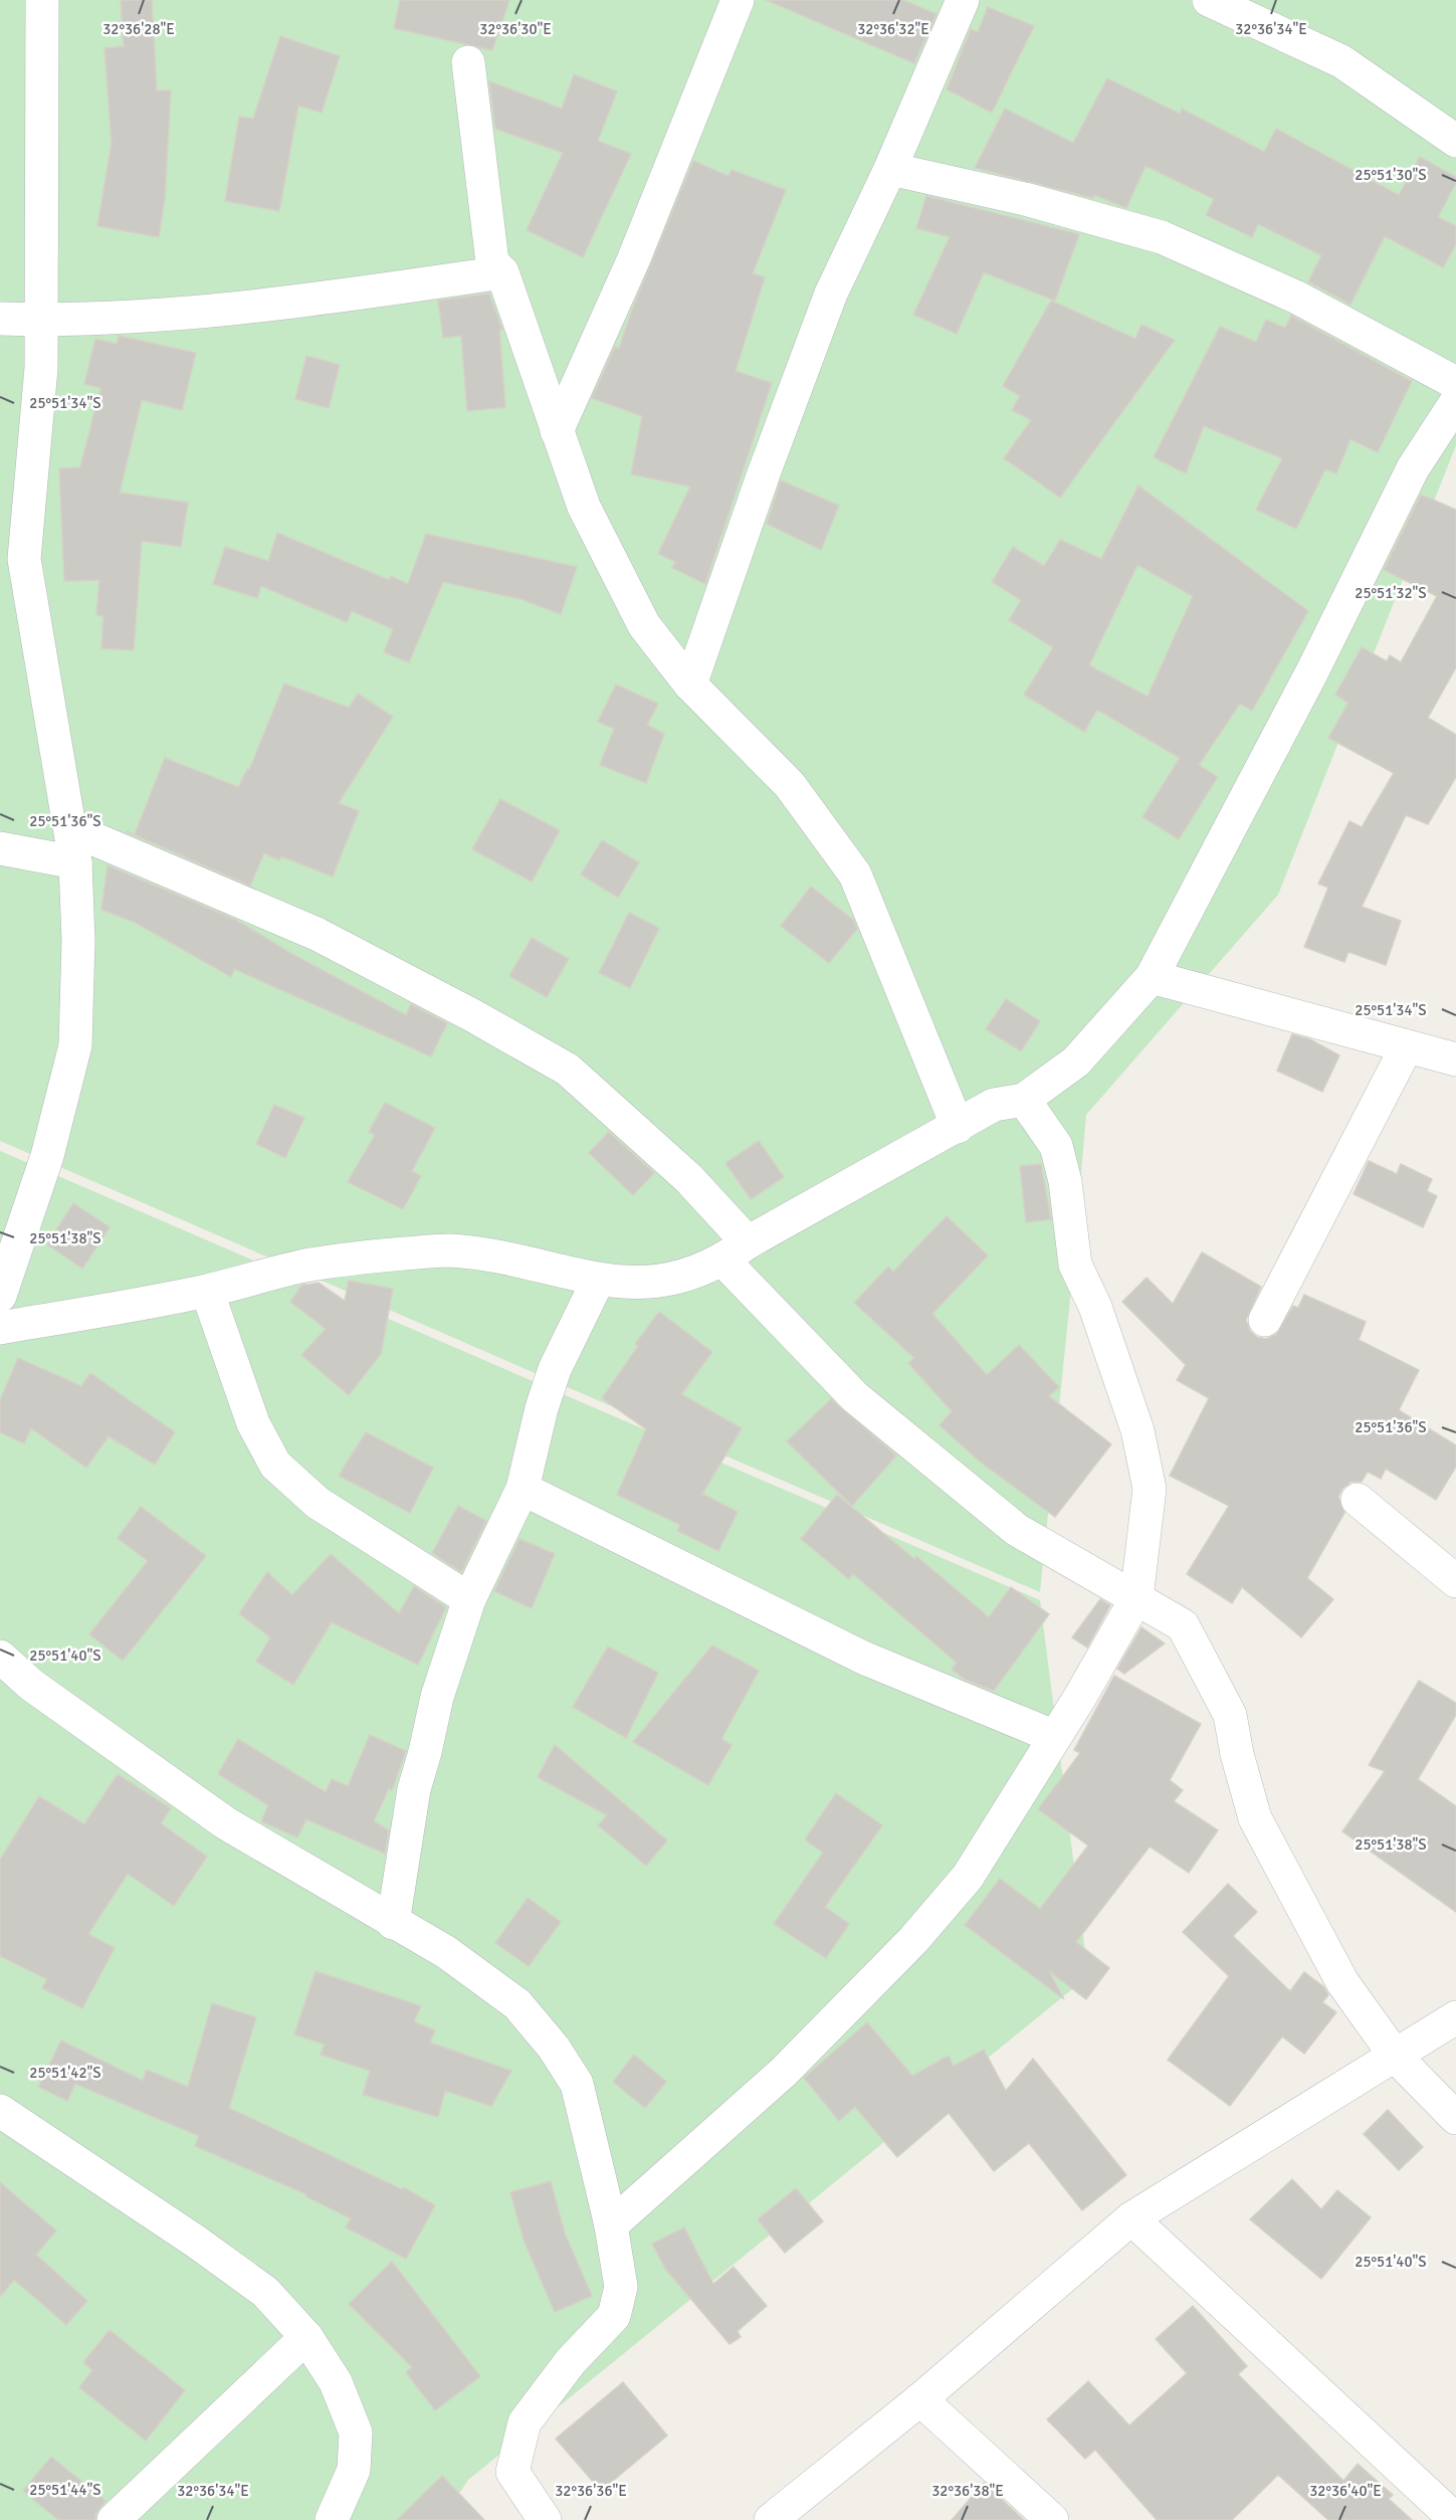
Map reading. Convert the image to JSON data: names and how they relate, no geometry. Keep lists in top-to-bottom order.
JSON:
{
  "coordinates": [
    "32°36'28\"E",
    "32°36'30\"E",
    "32°36'32\"E",
    "32°36'34\"E",
    "25°51'30\"S",
    "25°51'34\"S",
    "25°51'32\"S",
    "25°51'36\"S",
    "25°51'38\"S",
    "25°51'40\"S",
    "25°51'42\"S",
    "25°51'44\"S",
    "32°36'36\"E",
    "32°36'38\"E",
    "32°36'40\"E"
  ]
}
